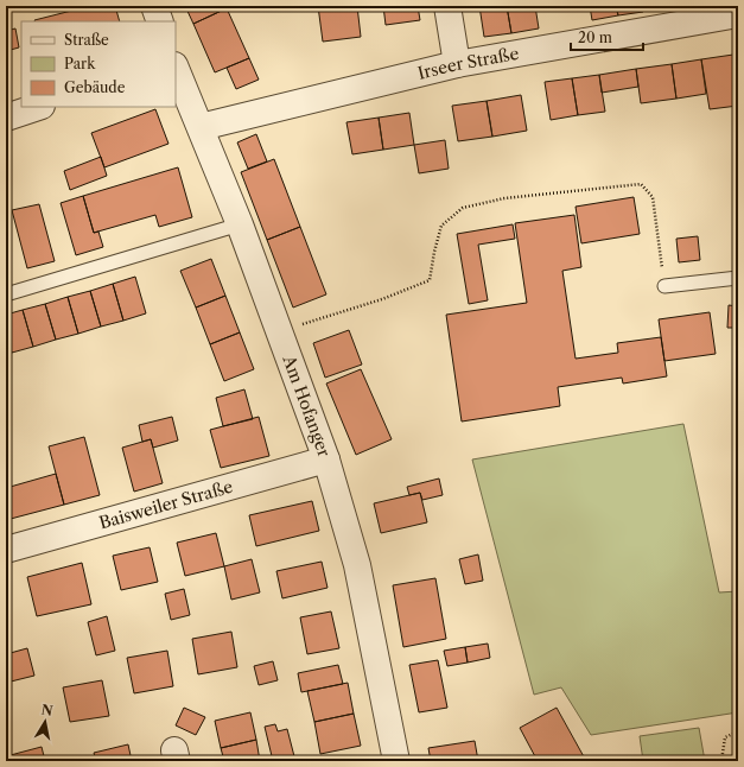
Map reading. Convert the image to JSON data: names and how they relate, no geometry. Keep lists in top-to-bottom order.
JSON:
{
  "streets": {
    "street": ["Irseer Straße", "Am Hofanger", "Baisweiler Straße"]
  },
  "crossings": [
    ["Irseer Straße", "Am Hofanger"],
    ["Am Hofanger", "Baisweiler Straße"]
  ],
  "legend": ["Straße", "Park", "Gebäude"],
  "scale_bar": "20 m",
  "north": "top"
}
